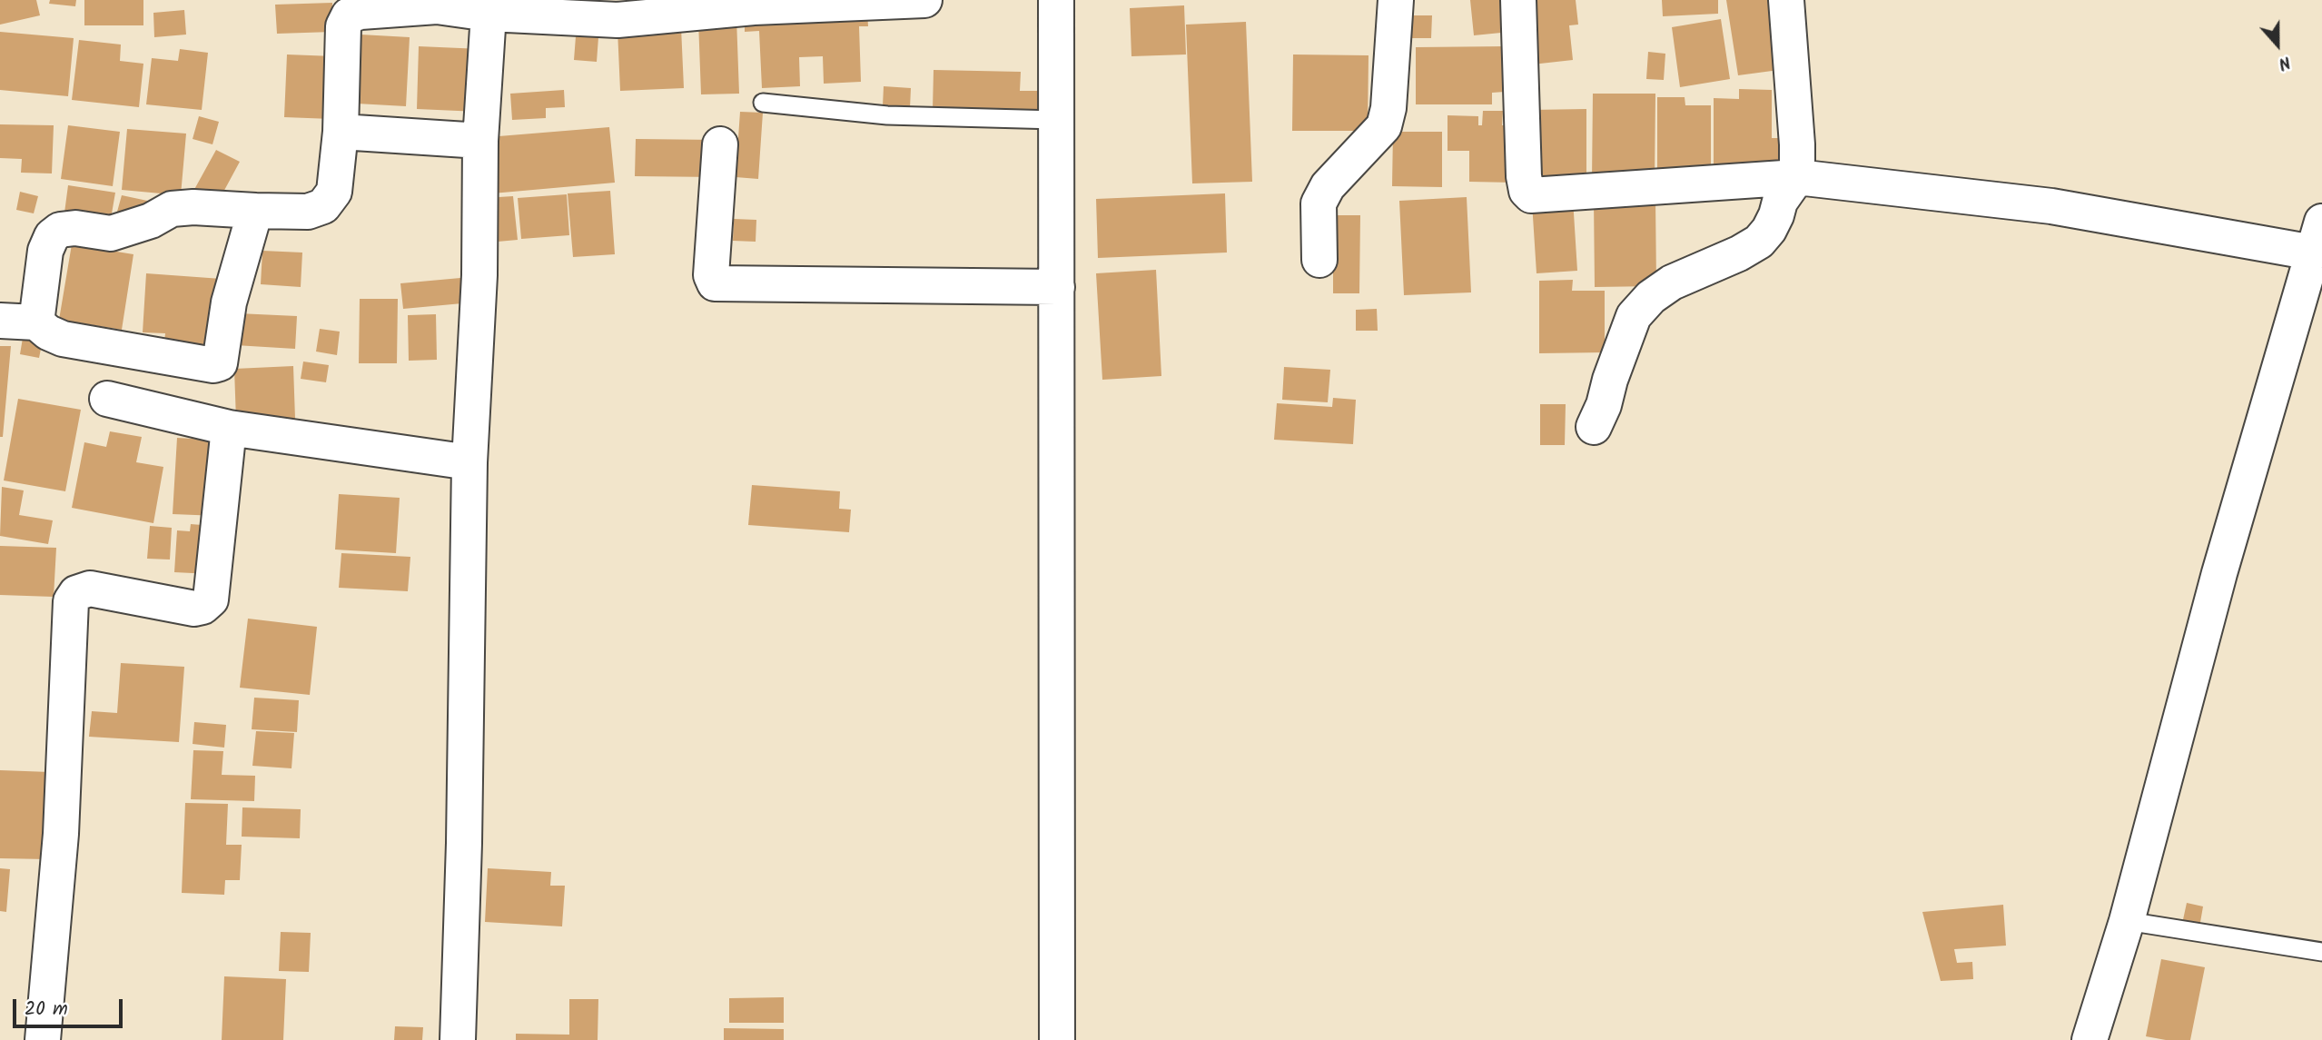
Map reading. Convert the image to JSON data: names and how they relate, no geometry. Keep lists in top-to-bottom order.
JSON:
{
  "scale_bar": "20 m",
  "north": "bottom"
}
